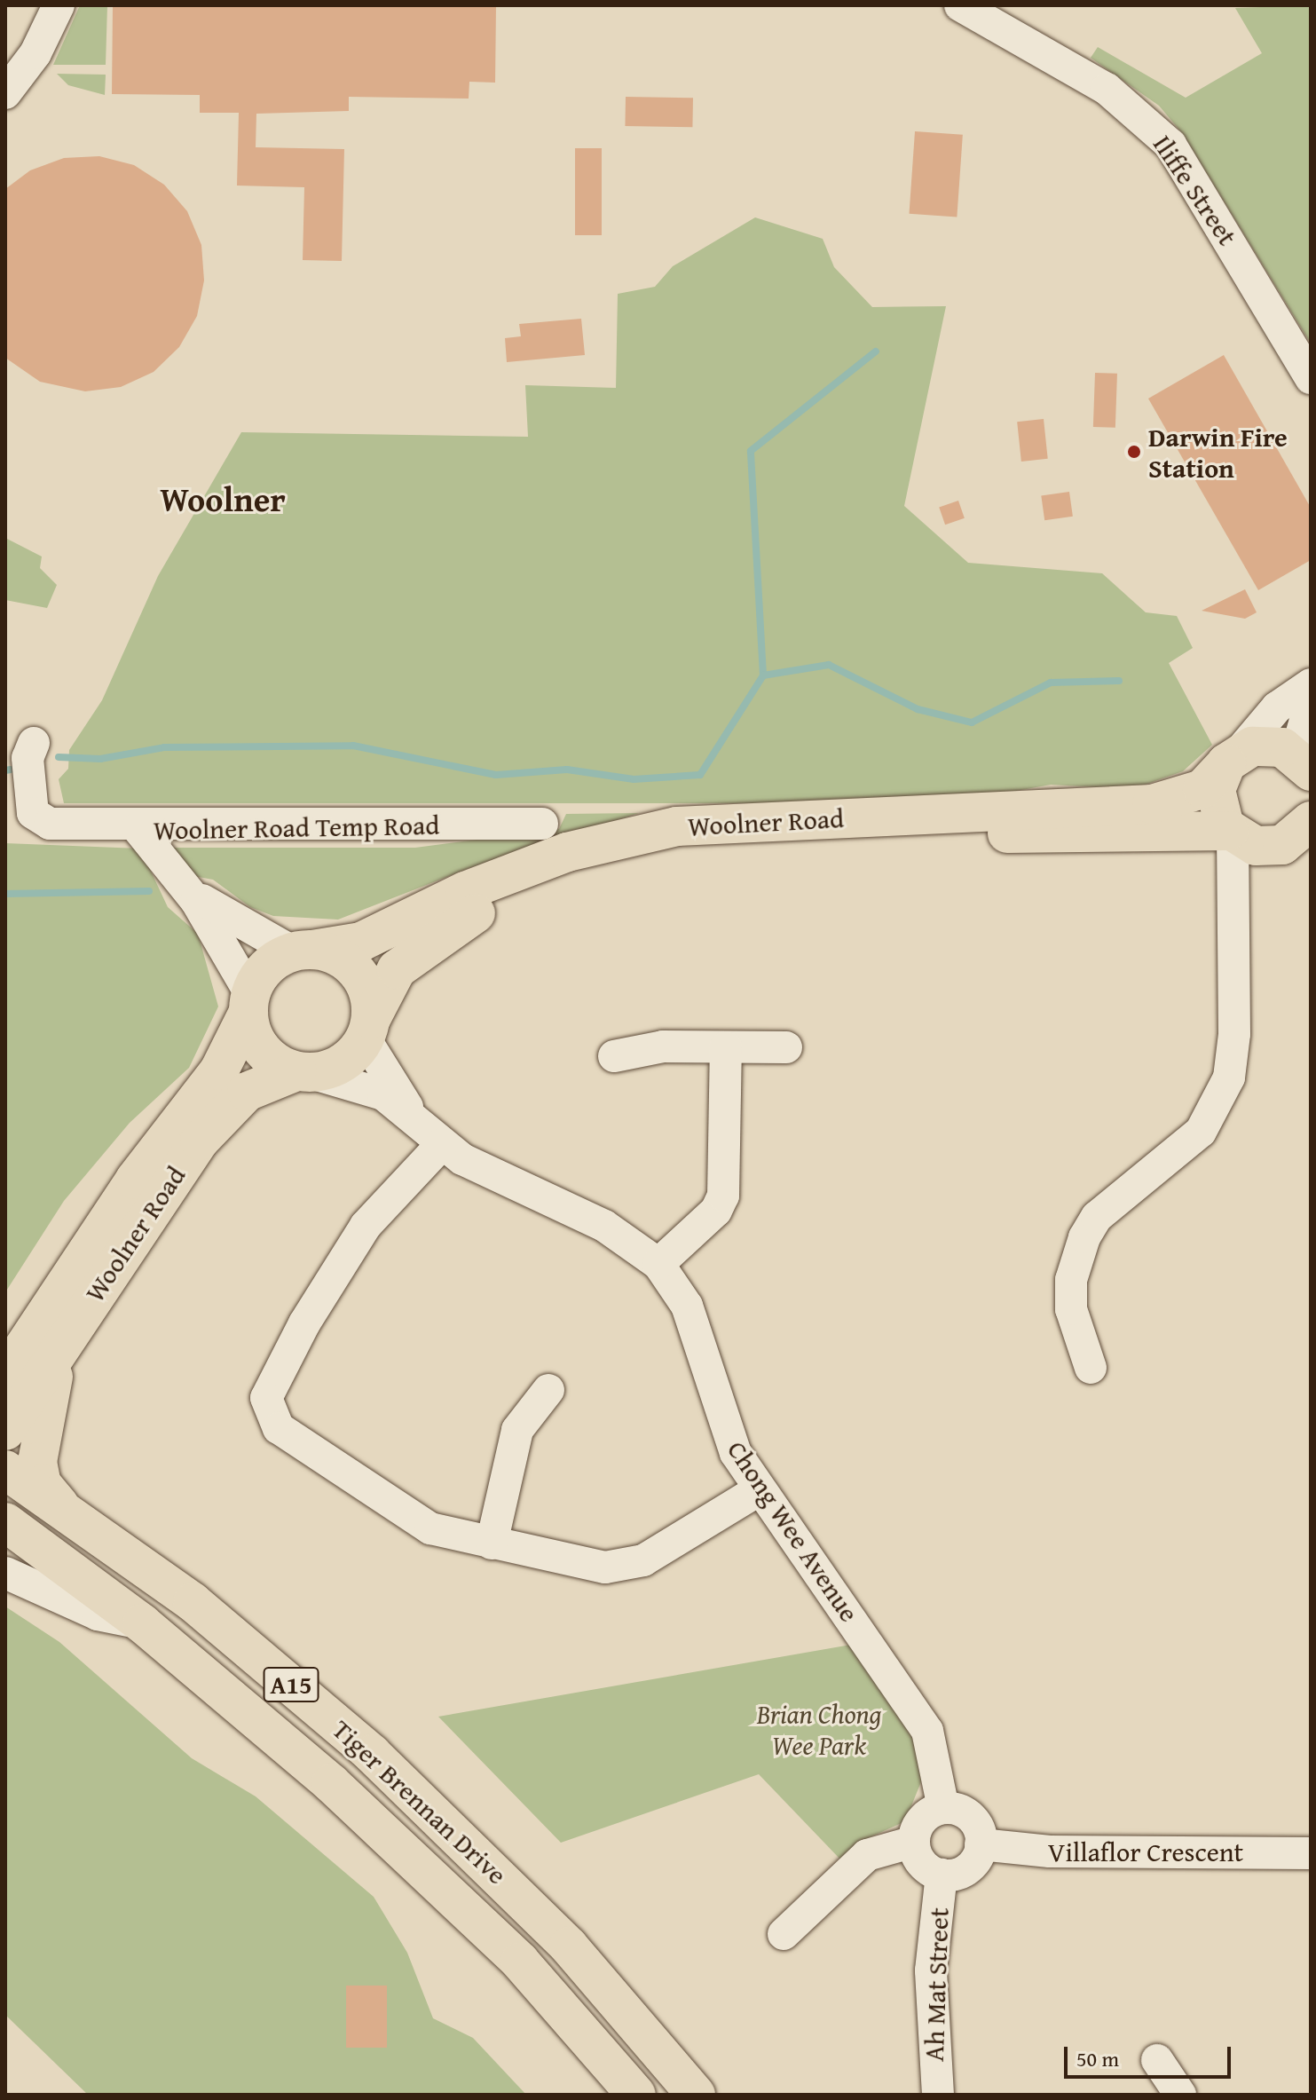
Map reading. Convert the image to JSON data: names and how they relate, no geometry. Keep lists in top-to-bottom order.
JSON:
{
  "streets": {
    "main road": ["Woolner Road", "A15", "Tiger Brennan Drive"],
    "street": [
      "Iliffe Street",
      "Woolner Road Temp Road",
      "Chong Wee Avenue",
      "Villaflor Crescent",
      "Ah Mat Street"
    ]
  },
  "crossings": [
    ["Woolner Road", "Chong Wee Avenue"],
    ["Chong Wee Avenue", "Villaflor Crescent"],
    ["Chong Wee Avenue", "Ah Mat Street"],
    ["Villaflor Crescent", "Ah Mat Street"]
  ],
  "districts": ["Woolner"],
  "parks": ["Brian Chong Wee Park"],
  "places": ["Darwin Fire Station"],
  "scale_bar": "50 m"
}
